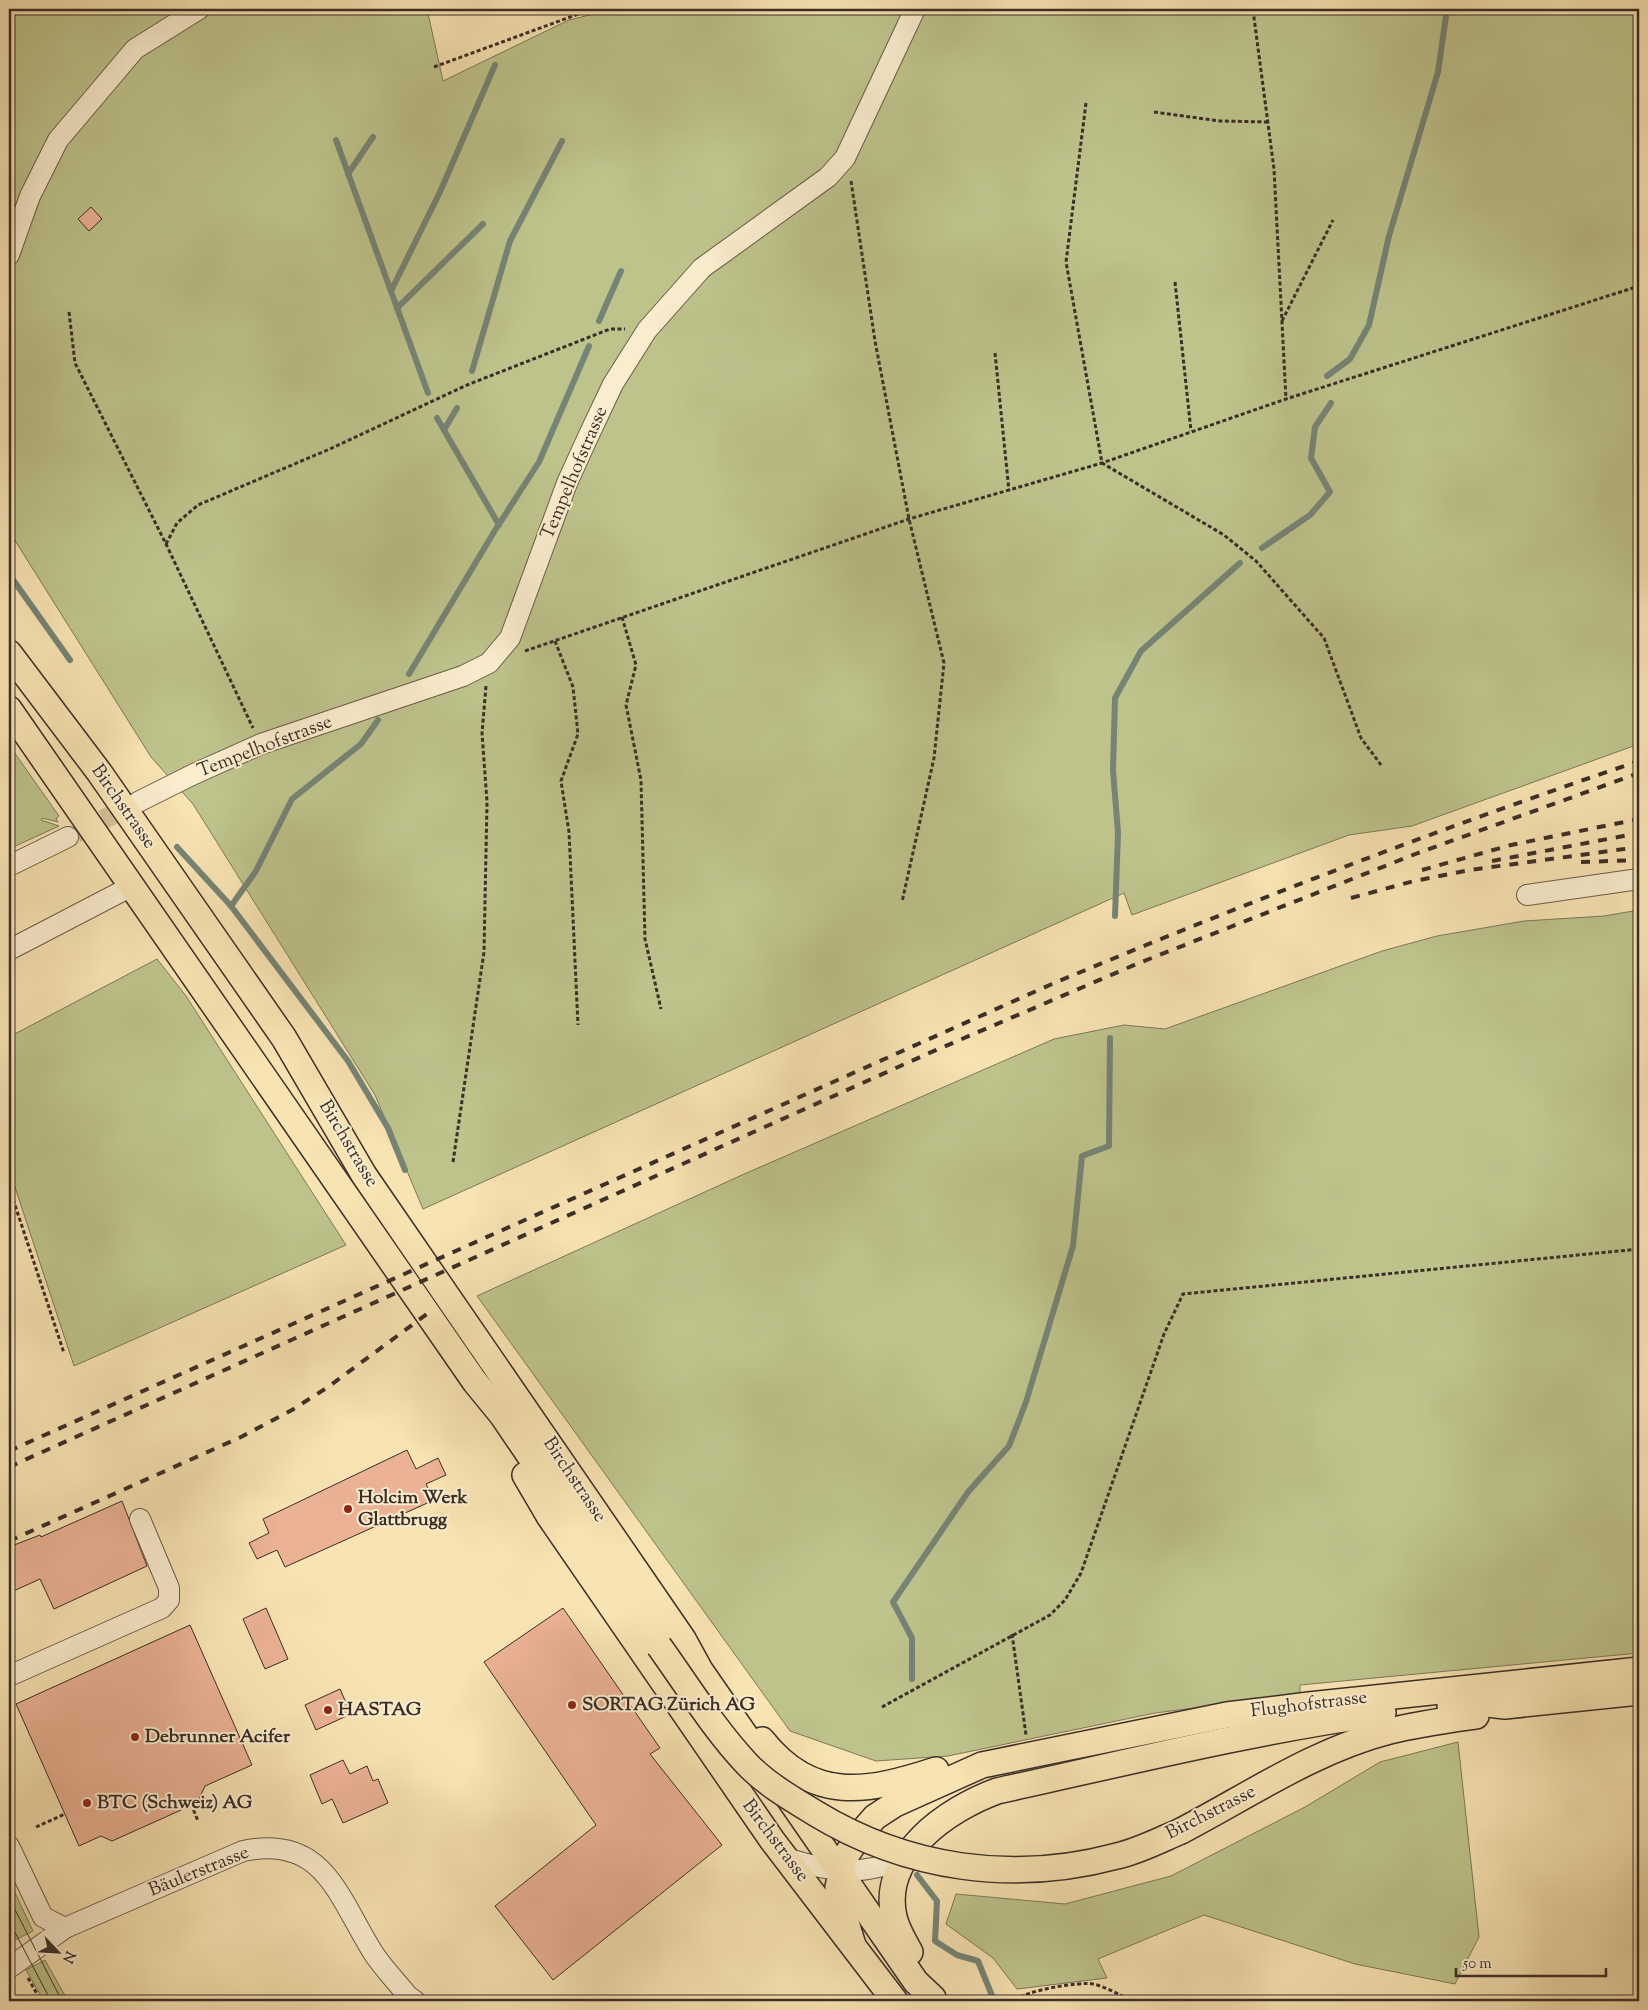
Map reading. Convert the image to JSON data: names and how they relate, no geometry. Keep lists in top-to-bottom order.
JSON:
{
  "streets": {
    "main road": ["Birchstrasse", "Flughofstrasse"],
    "street": ["Tempelhofstrasse", "Bäulerstrasse"]
  },
  "crossings": [
    ["Birchstrasse", "Flughofstrasse"]
  ],
  "places": [
    "Holcim Werk Glattbrugg",
    "SORTAG Zürich AG",
    "HASTAG",
    "Debrunner Acifer",
    "BTC (Schweiz) AG"
  ],
  "scale_bar": "50 m",
  "north": "bottom right"
}
